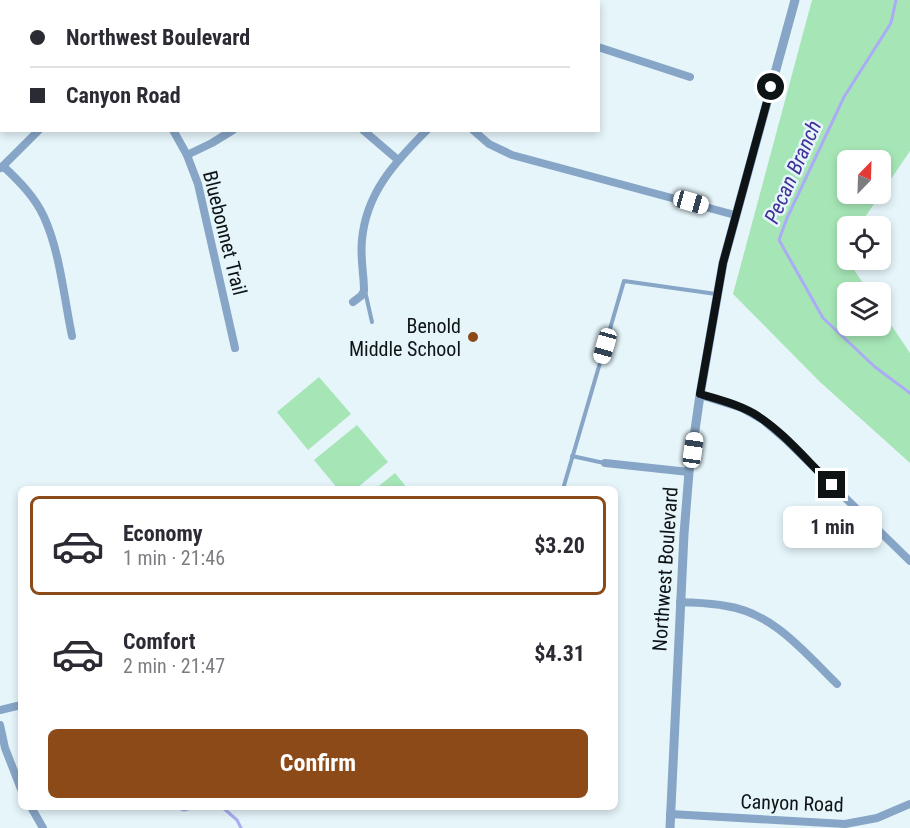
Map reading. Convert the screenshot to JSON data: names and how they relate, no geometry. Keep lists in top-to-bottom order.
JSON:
{
  "streets": {
    "street": ["Bluebonnet Trail", "Northwest Boulevard", "Canyon Road"]
  },
  "crossings": [
    ["Northwest Boulevard", "Canyon Road"]
  ],
  "water": ["Pecan Branch"],
  "places": ["Benold Middle School"],
  "north": "top right",
  "page": {
    "banner": ["Northwest Boulevard", "Canyon Road"],
    "list": [
      {
        "name": "Economy",
        "note": "1 min · 21:46",
        "value": "$3.20"
      },
      {
        "name": "Comfort",
        "note": "2 min · 21:47",
        "value": "$4.31"
      }
    ],
    "bubble": "1 min",
    "buttons": "Confirm"
  }
}
